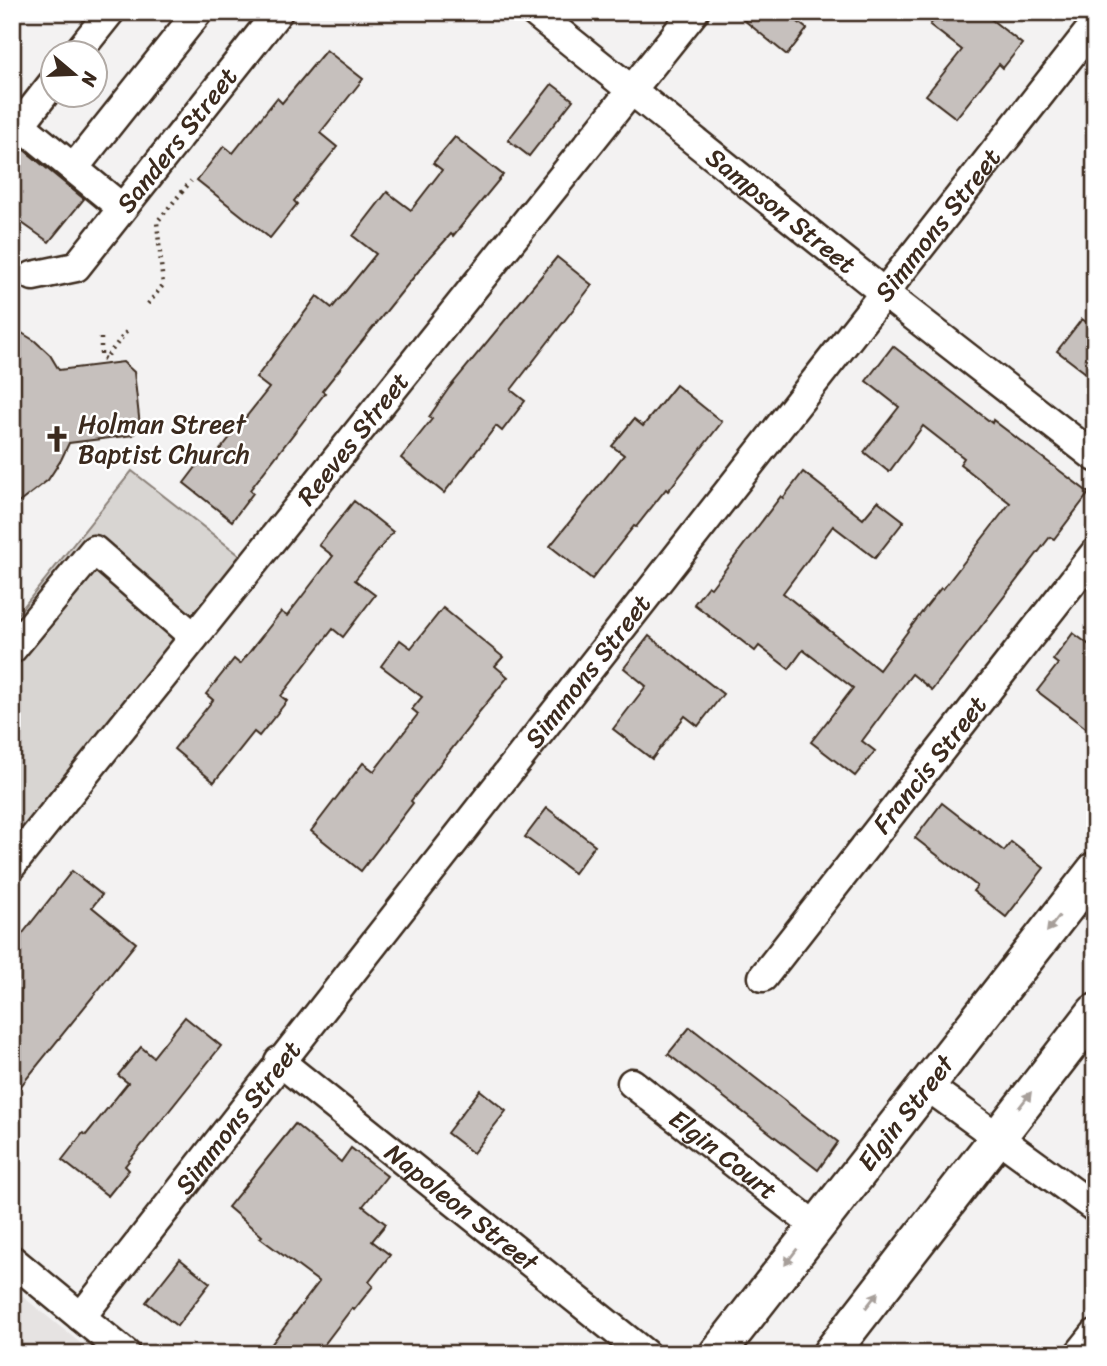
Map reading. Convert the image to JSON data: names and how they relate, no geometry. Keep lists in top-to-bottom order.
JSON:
{
  "streets": {
    "main road": ["Elgin Street"],
    "street": [
      "Sanders Street",
      "Sampson Street",
      "Simmons Street",
      "Reeves Street",
      "Francis Street",
      "Elgin Court",
      "Napoleon Street"
    ]
  },
  "crossings": [
    ["Sampson Street", "Simmons Street"],
    ["Sampson Street", "Reeves Street"],
    ["Simmons Street", "Napoleon Street"],
    ["Elgin Street", "Elgin Court"]
  ],
  "places": {
    "church": ["Holman Street Baptist Church"]
  },
  "north": "right"
}
